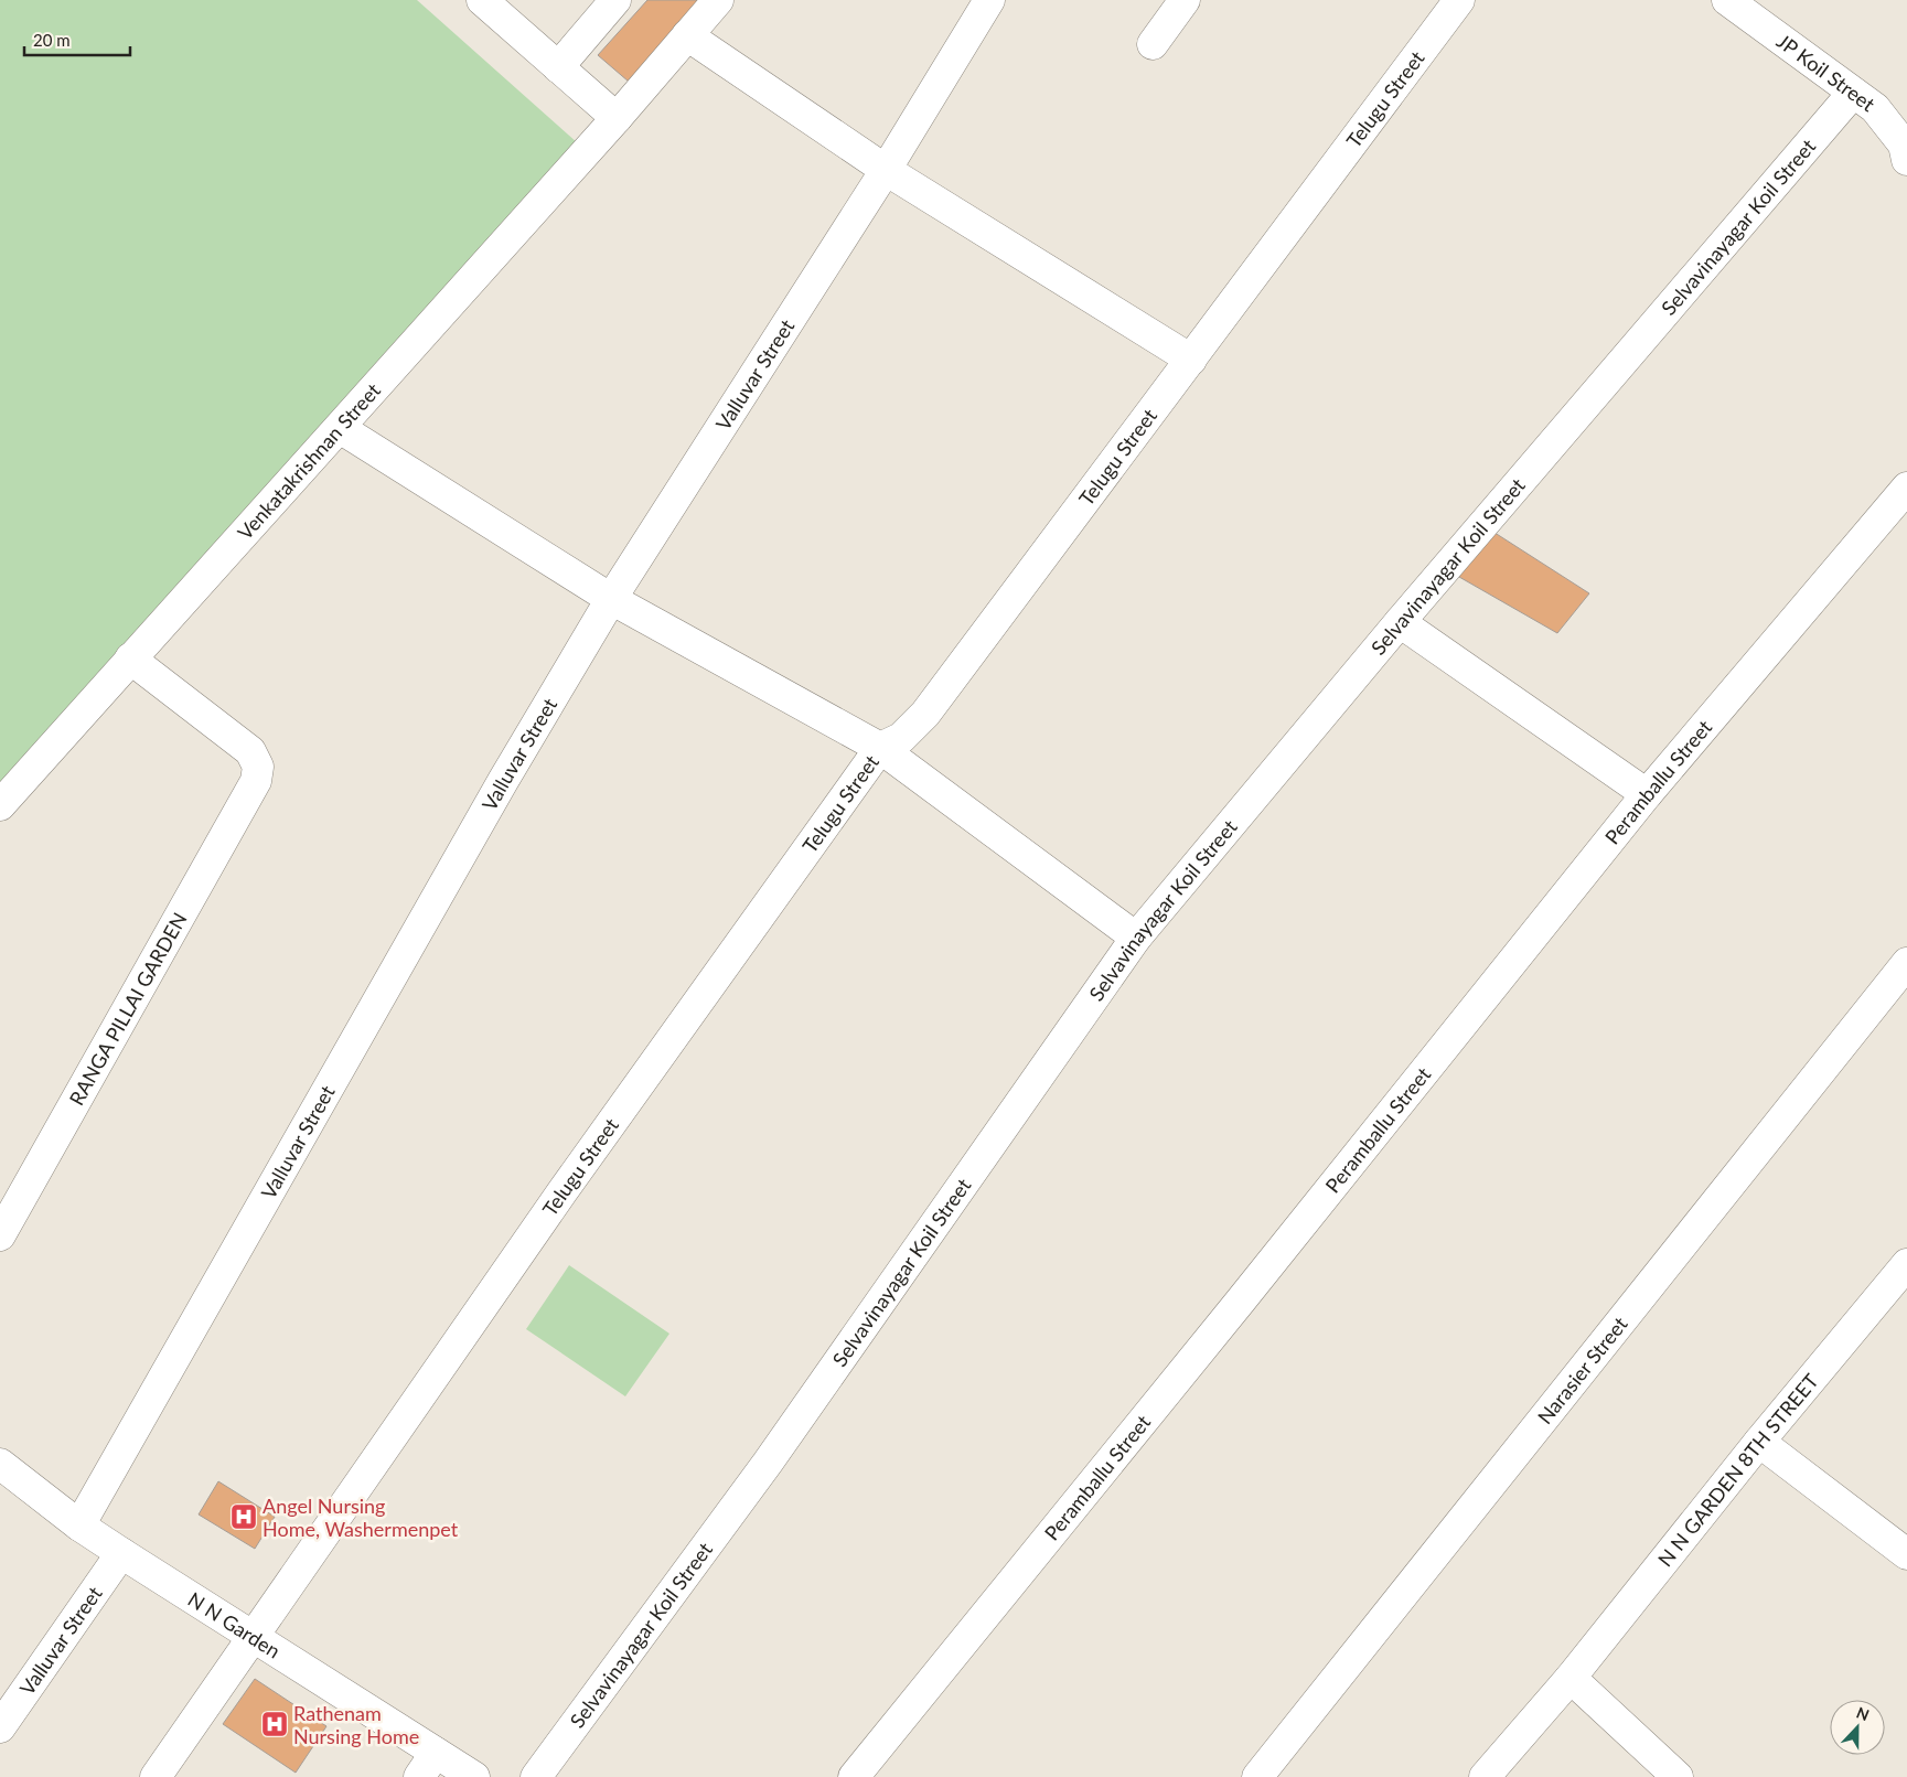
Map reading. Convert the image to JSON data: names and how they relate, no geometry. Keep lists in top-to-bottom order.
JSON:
{
  "streets": {
    "street": [
      "JP Koil Street",
      "Telugu Street",
      "Selvavinayagar Koil Street",
      "Valluvar Street",
      "Venkatakrishnan Street",
      "Peramballu Street",
      "RANGA PILLAI GARDEN",
      "Narasier Street",
      "N N GARDEN 8TH STREET",
      "N N Garden"
    ]
  },
  "crossings": [
    ["JP Koil Street", "Selvavinayagar Koil Street"],
    ["Telugu Street", "N N Garden"],
    ["Valluvar Street", "N N Garden"],
    ["Venkatakrishnan Street", "RANGA PILLAI GARDEN"]
  ],
  "places": {
    "hospital": ["Angel Nursing Home, Washermenpet", "Rathenam Nursing Home"]
  },
  "scale_bar": "20 m",
  "north": "top"
}
